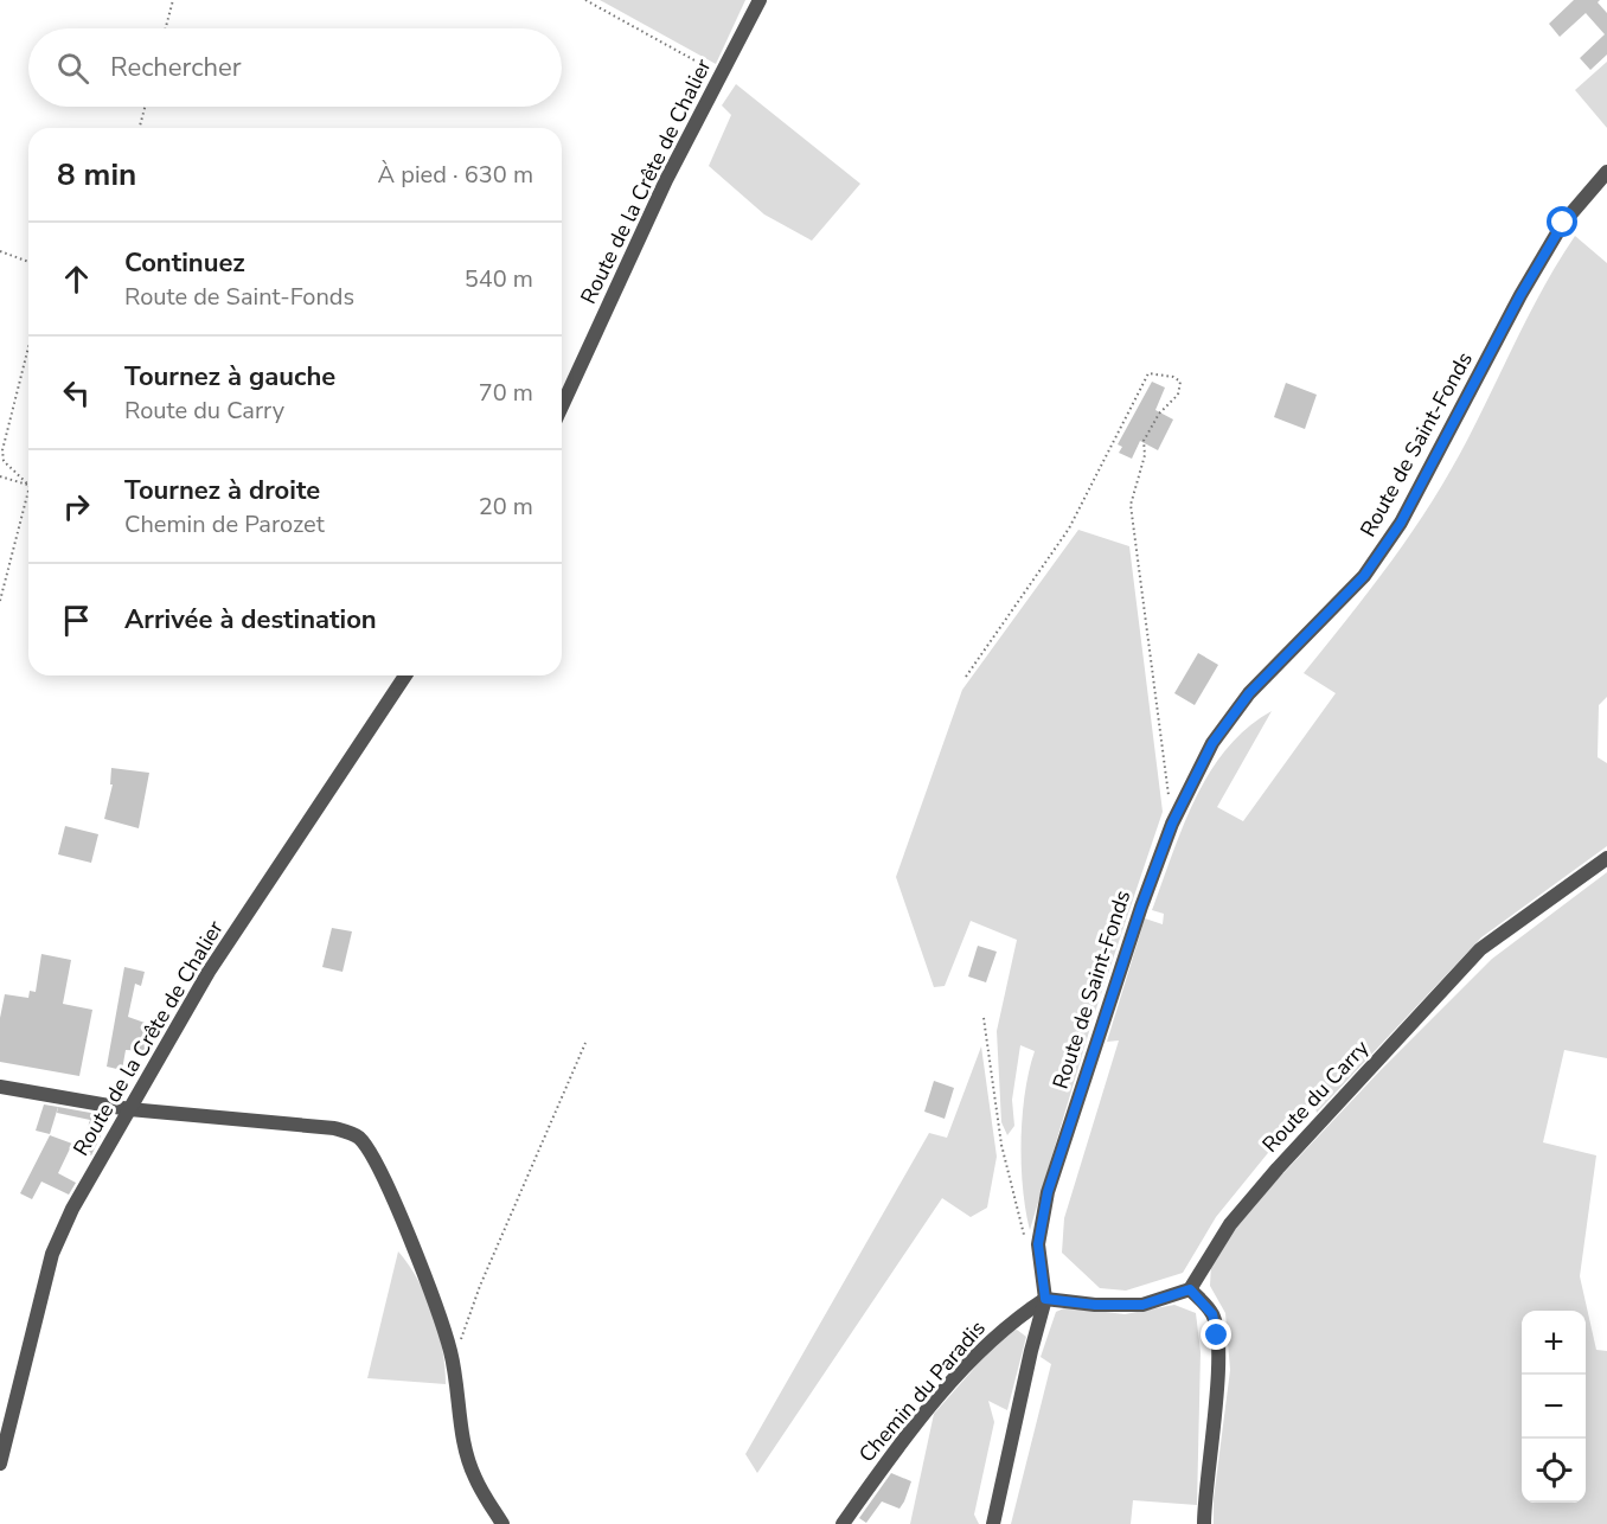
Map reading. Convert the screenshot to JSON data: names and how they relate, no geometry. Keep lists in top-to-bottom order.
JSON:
{
  "streets": {
    "street": [
      "Route de la Crête de Chalier",
      "Route de Saint-Fonds",
      "Route du Carry",
      "Chemin du Paradis"
    ]
  },
  "crossings": [
    ["Route de Saint-Fonds", "Chemin du Paradis"]
  ],
  "page": {
    "search": "Rechercher",
    "heading": ["8 min", "À pied · 630 m"],
    "list": [
      ["Continuez", "Route de Saint-Fonds", "540 m"],
      ["Tournez à gauche", "Route du Carry", "70 m"],
      ["Tournez à droite", "Chemin de Parozet", "20 m"],
      "Arrivée à destination"
    ],
    "map_buttons": ["+", "−"]
  }
}
